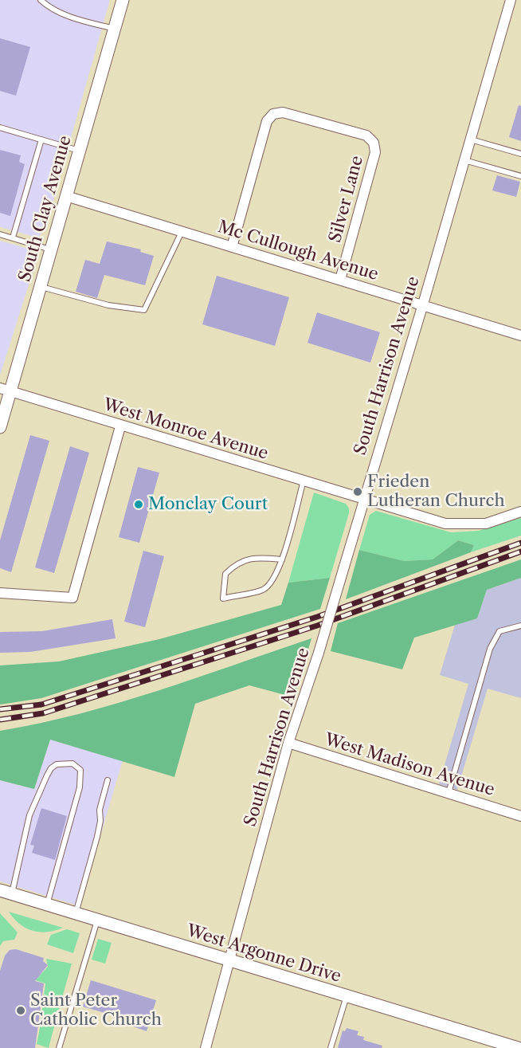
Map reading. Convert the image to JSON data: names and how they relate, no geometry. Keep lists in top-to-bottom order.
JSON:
{
  "streets": {
    "street": [
      "Silver Lane",
      "South Clay Avenue",
      "Mc Cullough Avenue",
      "South Harrison Avenue",
      "West Monroe Avenue",
      "West Madison Avenue",
      "West Argonne Drive"
    ]
  },
  "crossings": [
    ["Silver Lane", "Mc Cullough Avenue"],
    ["South Clay Avenue", "Mc Cullough Avenue"],
    ["South Clay Avenue", "West Monroe Avenue"],
    ["Mc Cullough Avenue", "South Harrison Avenue"],
    ["South Harrison Avenue", "West Monroe Avenue"],
    ["South Harrison Avenue", "West Madison Avenue"],
    ["South Harrison Avenue", "West Argonne Drive"]
  ],
  "places": ["Frieden Lutheran Church", "Monclay Court", "Saint Peter Catholic Church"]
}
